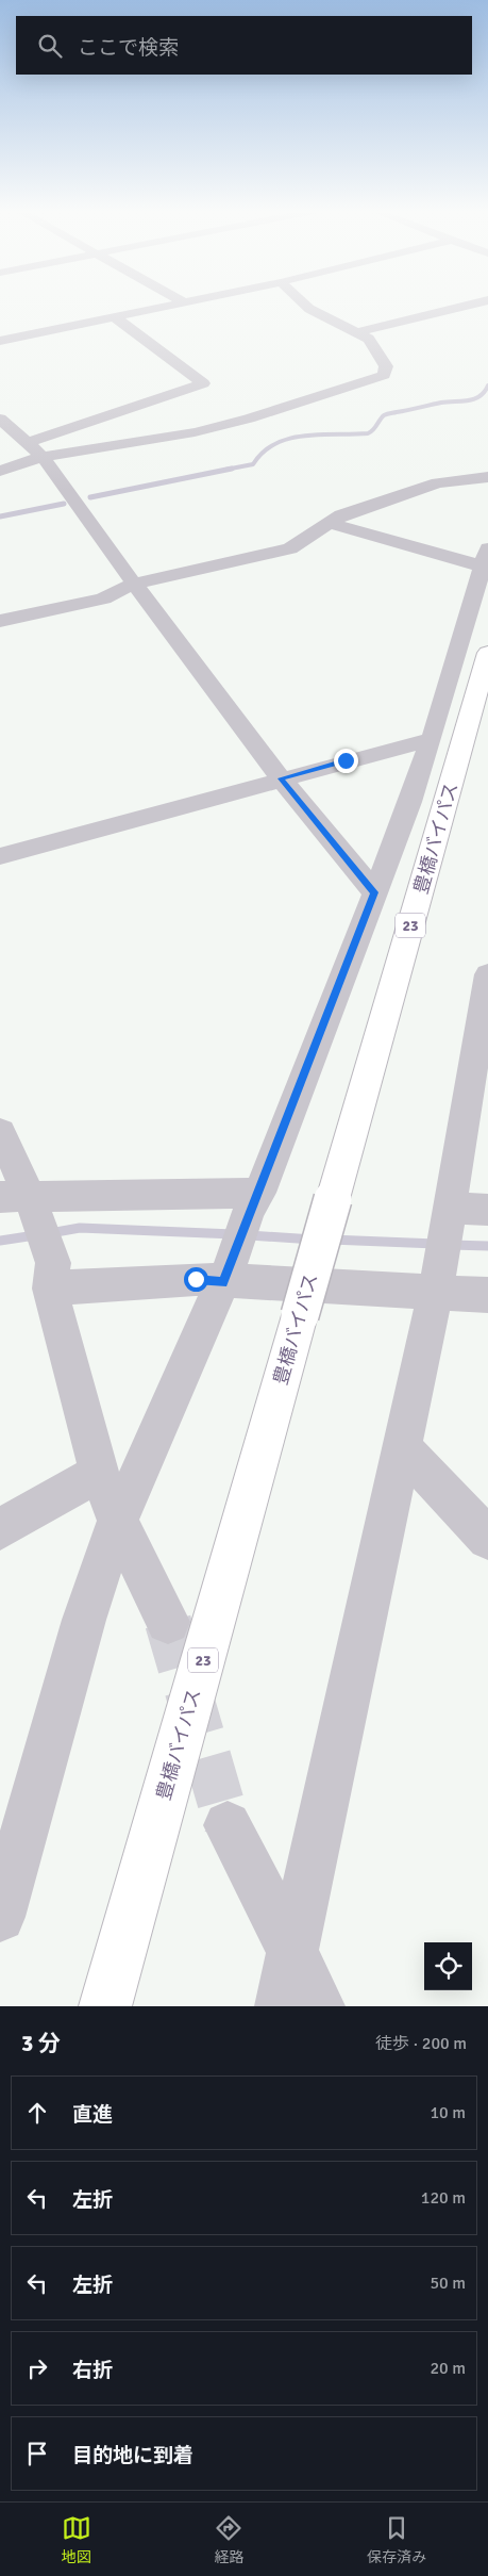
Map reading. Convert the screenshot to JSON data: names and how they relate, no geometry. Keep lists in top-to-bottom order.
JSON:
{
  "streets": {
    "highway": ["豊橋バイパス", "23"]
  },
  "page": {
    "search": "ここで検索",
    "heading": ["3 分", "徒歩 · 200 m"],
    "list": [
      ["直進", "10 m"],
      ["左折", "120 m"],
      ["左折", "50 m"],
      ["右折", "20 m"],
      "目的地に到着"
    ],
    "nav": ["地図", "経路", "保存済み"]
  }
}
